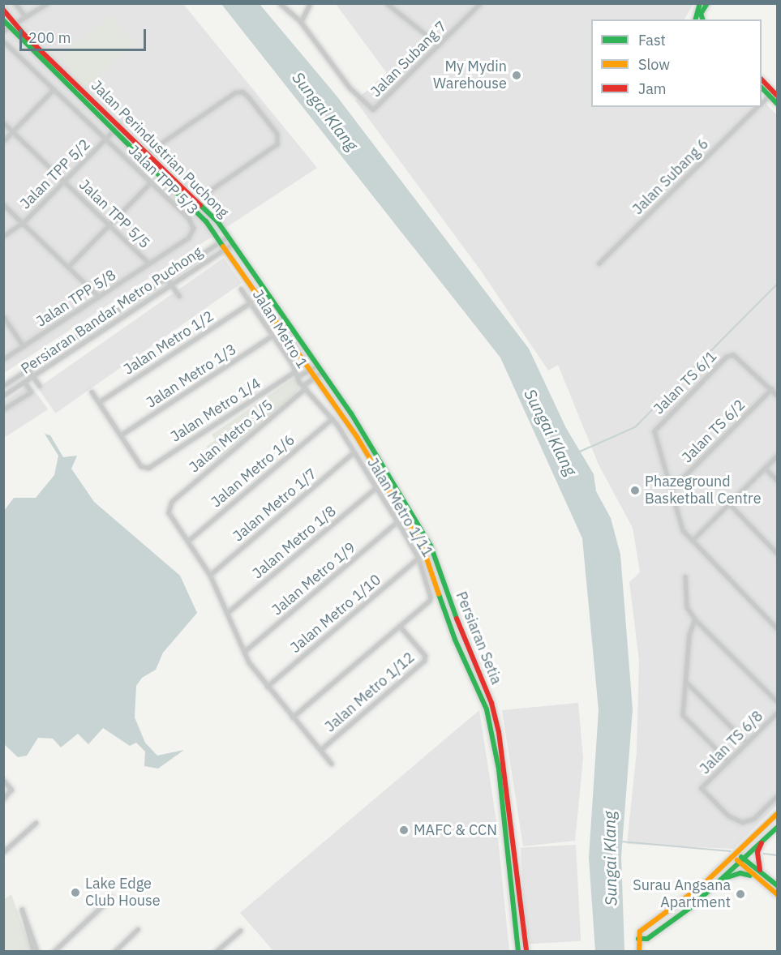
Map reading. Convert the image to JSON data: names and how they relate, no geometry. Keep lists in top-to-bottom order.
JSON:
{
  "streets": {
    "street": [
      "Jalan Subang 7",
      "Jalan Perindustrian Puchong",
      "Jalan TPP 5/2",
      "Jalan Subang 6",
      "Jalan TPP 5/3",
      "Jalan TPP 5/5",
      "Jalan TPP 5/8",
      "Persiaran Bandar Metro Puchong",
      "Jalan Metro 1",
      "Jalan Metro 1/2",
      "Jalan Metro 1/3",
      "Jalan TS 6/1",
      "Jalan Metro 1/4",
      "Jalan TS 6/2",
      "Jalan Metro 1/5",
      "Jalan Metro 1/6",
      "Jalan Metro 1/7",
      "Jalan Metro 1/11",
      "Jalan Metro 1/8",
      "Jalan Metro 1/9",
      "Jalan Metro 1/10",
      "Persiaran Setia",
      "Jalan Metro 1/12",
      "Jalan TS 6/8"
    ]
  },
  "crossings": [
    ["Jalan Perindustrian Puchong", "Jalan TPP 5/2"],
    ["Jalan Perindustrian Puchong", "Persiaran Bandar Metro Puchong"],
    ["Jalan Perindustrian Puchong", "Persiaran Setia"],
    ["Jalan TPP 5/2", "Jalan TPP 5/3"],
    ["Jalan TPP 5/2", "Jalan TPP 5/5"],
    ["Jalan TPP 5/3", "Jalan TPP 5/8"],
    ["Jalan TPP 5/5", "Jalan TPP 5/8"],
    ["Jalan Metro 1", "Jalan Metro 1/2"],
    ["Jalan Metro 1", "Jalan Metro 1/3"],
    ["Jalan Metro 1", "Jalan Metro 1/4"],
    ["Jalan Metro 1", "Jalan Metro 1/5"],
    ["Jalan Metro 1", "Jalan Metro 1/11"],
    ["Jalan Metro 1/3", "Jalan Metro 1/4"],
    ["Jalan TS 6/1", "Jalan TS 6/2"],
    ["Jalan Metro 1/5", "Jalan Metro 1/6"],
    ["Jalan Metro 1/5", "Jalan Metro 1/11"],
    ["Jalan Metro 1/5", "Persiaran Setia"],
    ["Jalan Metro 1/6", "Jalan Metro 1/11"],
    ["Jalan Metro 1/7", "Jalan Metro 1/11"],
    ["Jalan Metro 1/7", "Jalan Metro 1/12"],
    ["Jalan Metro 1/11", "Jalan Metro 1/8"],
    ["Jalan Metro 1/11", "Jalan Metro 1/9"],
    ["Jalan Metro 1/11", "Jalan Metro 1/10"],
    ["Jalan Metro 1/11", "Jalan Metro 1/12"],
    ["Jalan Metro 1/8", "Jalan Metro 1/12"],
    ["Jalan Metro 1/9", "Jalan Metro 1/12"],
    ["Jalan Metro 1/10", "Jalan Metro 1/12"]
  ],
  "water": ["Sungai Klang"],
  "places": [
    "My Mydin Warehouse",
    "Phazeground Basketball Centre",
    "MAFC & CCN",
    "Lake Edge Club House",
    "Surau Angsana Apartment"
  ],
  "legend": ["Fast", "Slow", "Jam"],
  "scale_bar": "200 m"
}
